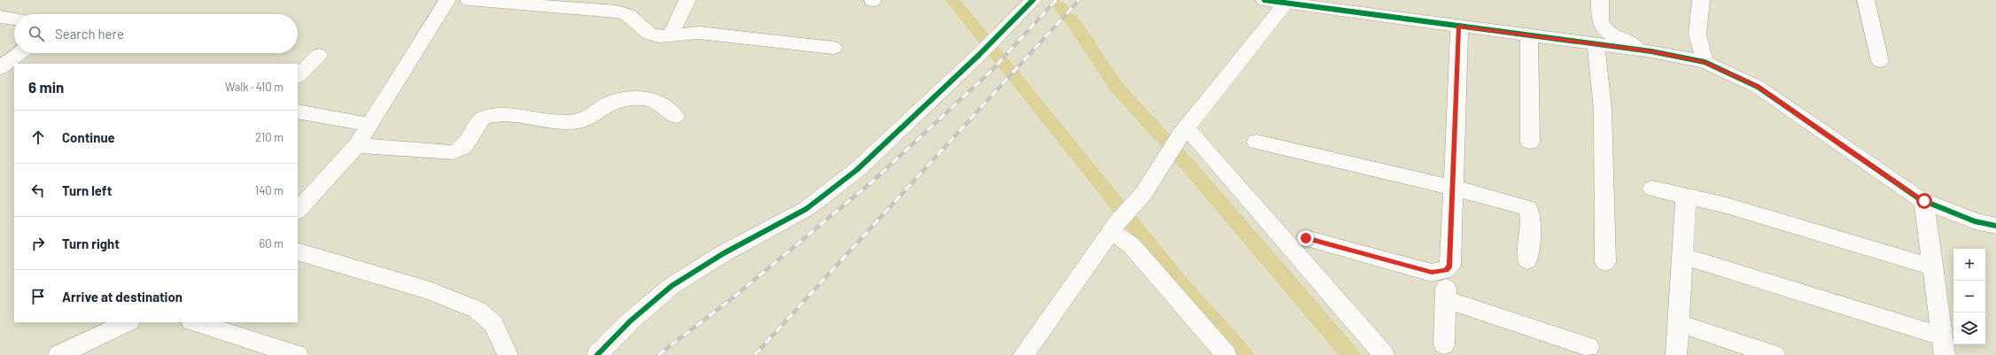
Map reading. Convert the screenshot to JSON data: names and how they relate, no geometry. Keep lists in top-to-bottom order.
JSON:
{
  "page": {
    "search": "Search here",
    "heading": ["6 min", "Walk · 410 m"],
    "list": [
      ["Continue", "210 m"],
      ["Turn left", "140 m"],
      ["Turn right", "60 m"],
      "Arrive at destination"
    ],
    "map_buttons": ["+", "−"]
  }
}
